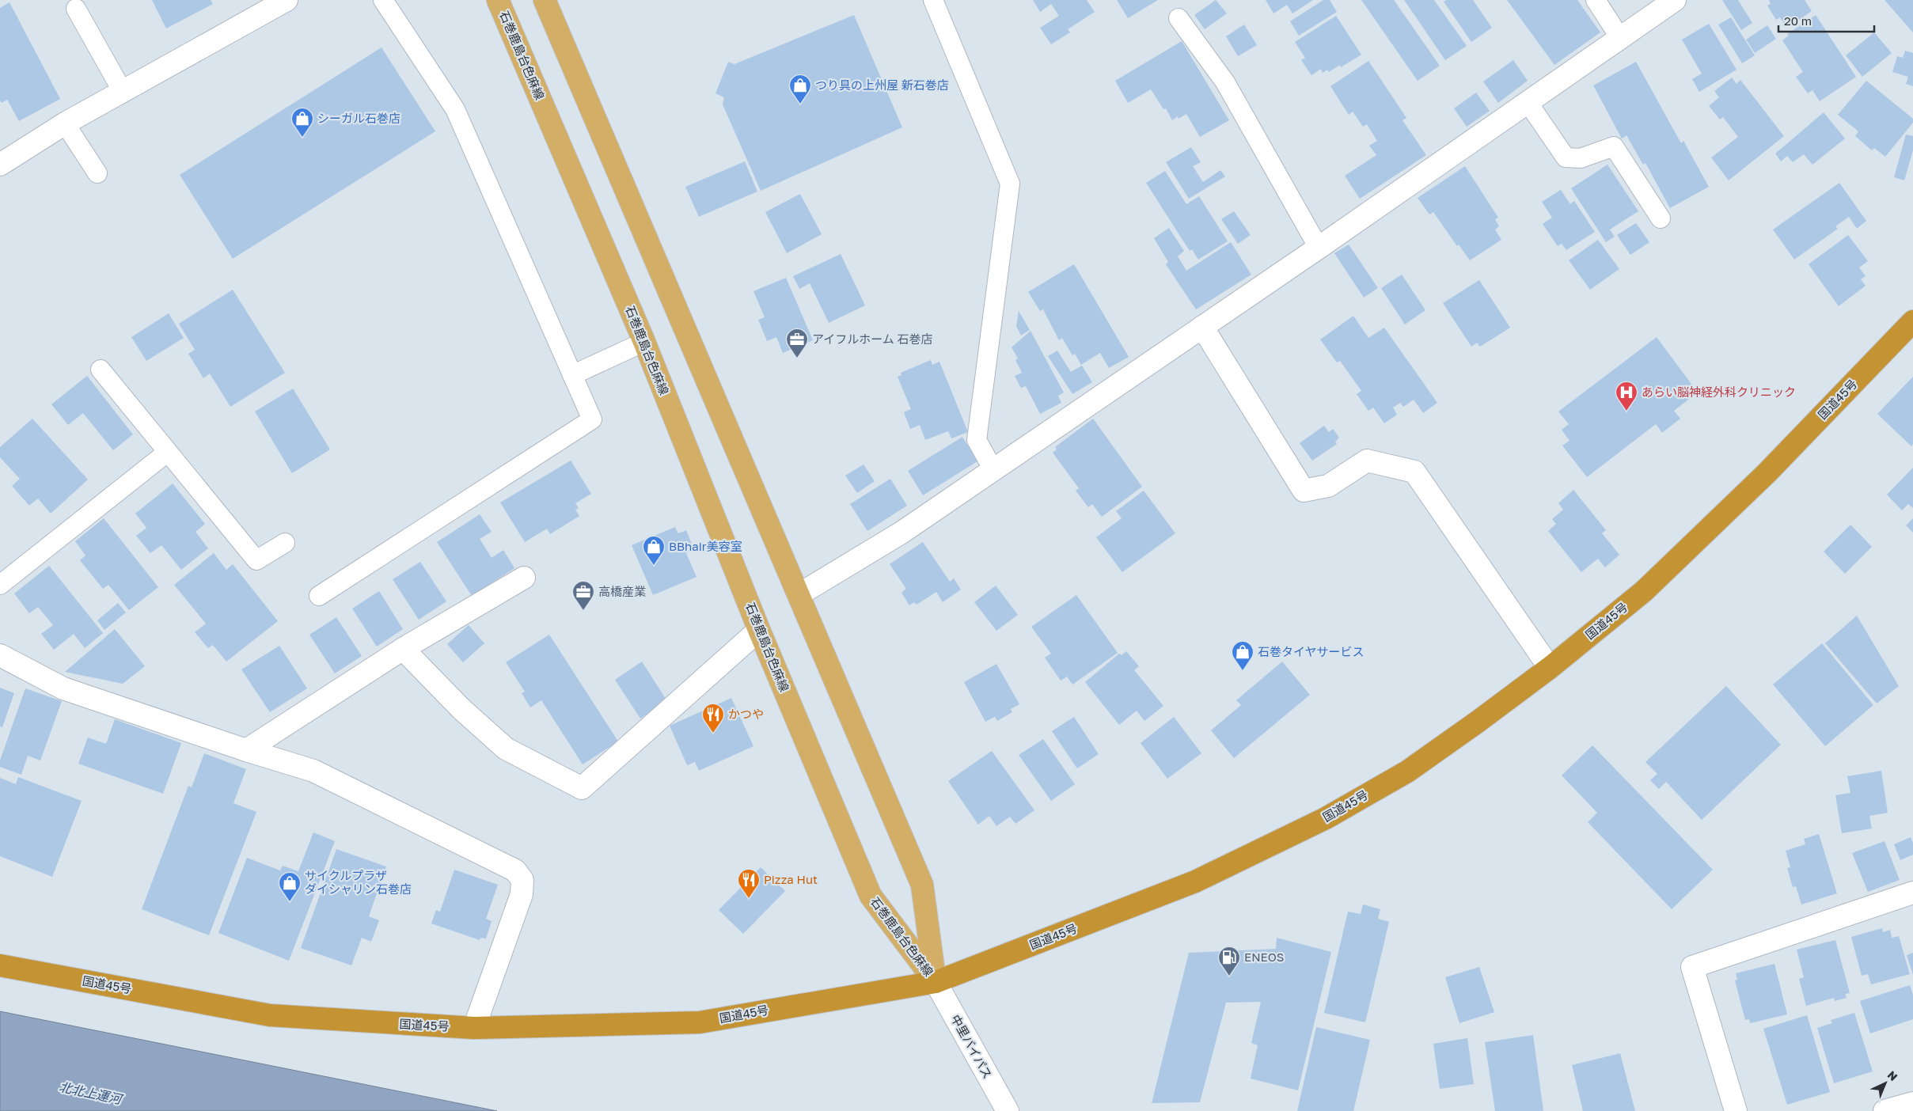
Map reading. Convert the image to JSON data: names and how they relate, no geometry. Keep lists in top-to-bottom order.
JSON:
{
  "streets": {
    "highway": ["国道45号"],
    "main road": ["石巻鹿島台色麻線"],
    "street": ["中里バイパス"]
  },
  "crossings": [
    ["石巻鹿島台色麻線", "国道45号"],
    ["石巻鹿島台色麻線", "中里バイパス"],
    ["国道45号", "中里バイパス"]
  ],
  "water": ["北北上運河"],
  "places": {
    "shop": [
      "つり具の上州屋 新石巻店",
      "シーガル石巻店",
      "BBhair美容室",
      "石巻タイヤサービス",
      "サイクルプラザ ダイシャリン石巻店"
    ],
    "office": ["アイフルホーム 石巻店", "高橋産業"],
    "hospital": ["あらい脳神経外科クリニック"],
    "restaurant": ["かつや", "Pizza Hut"],
    "fuel station": ["ENEOS"]
  },
  "scale_bar": "20 m",
  "north": "top right"
}
